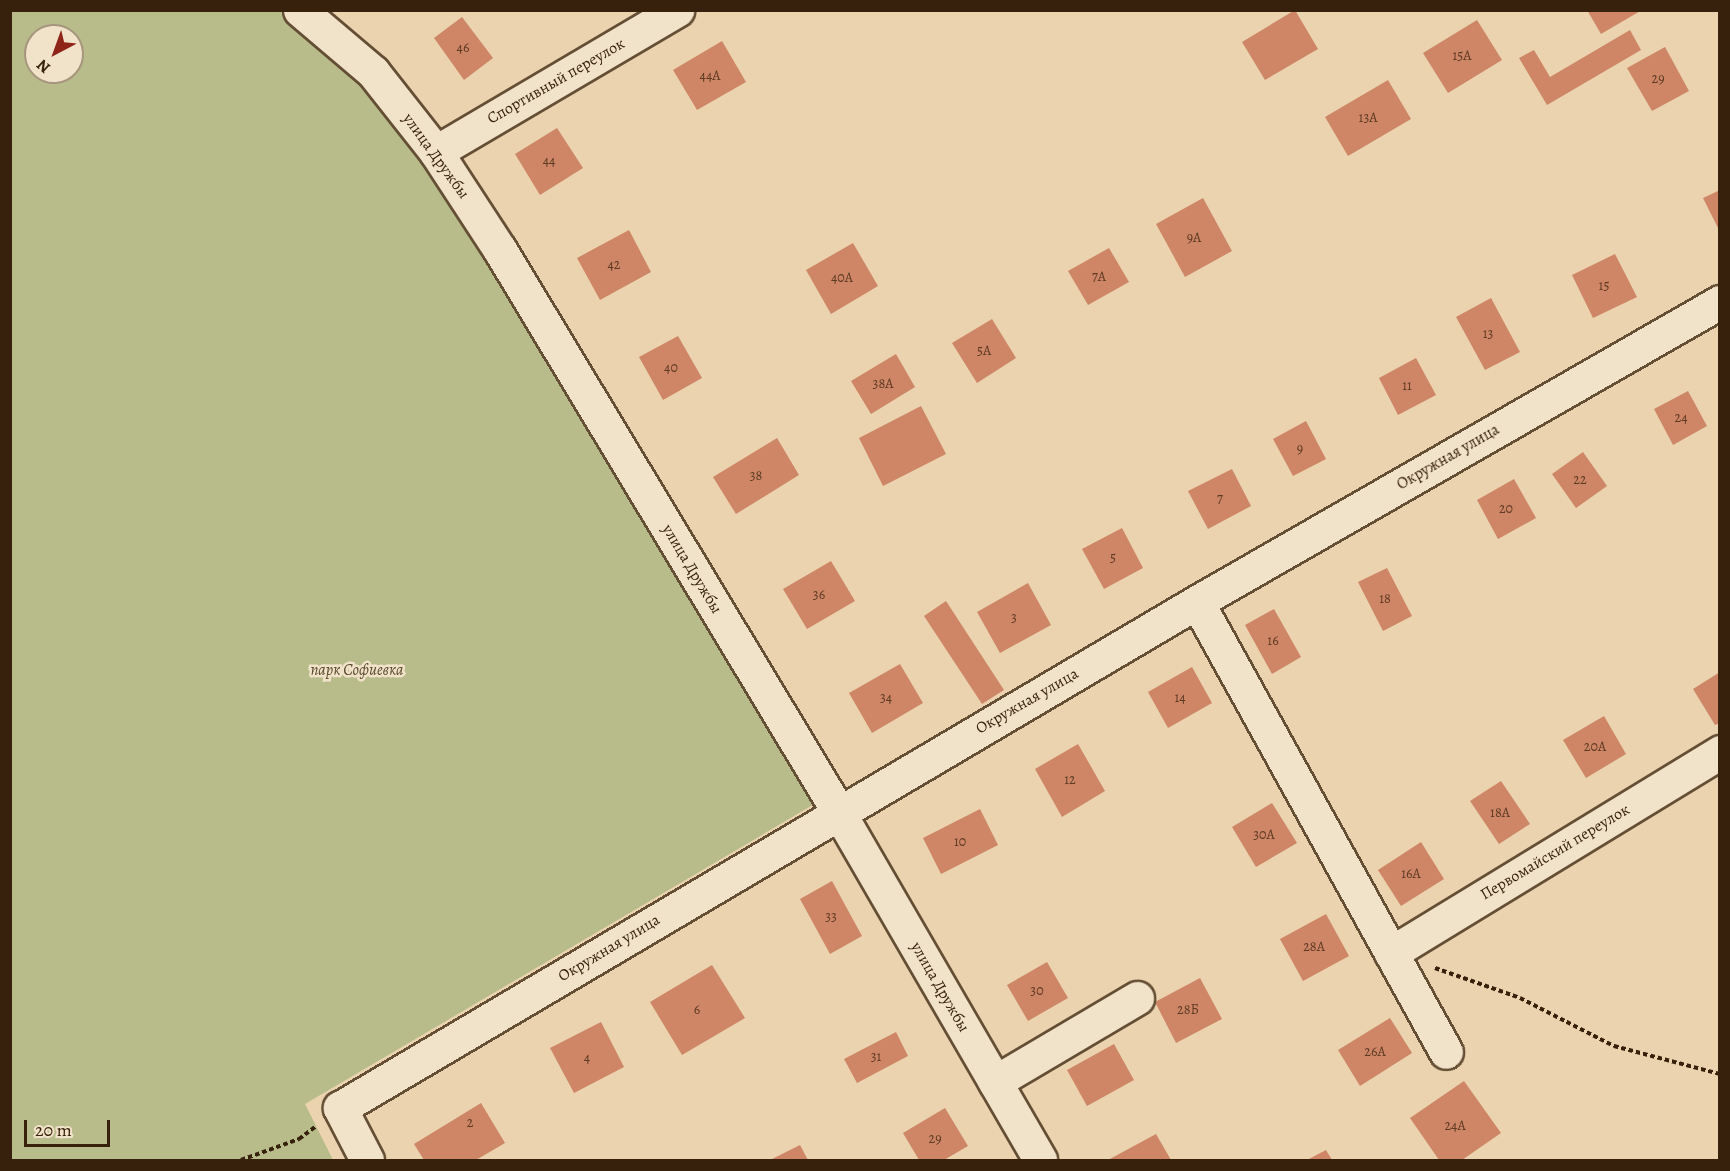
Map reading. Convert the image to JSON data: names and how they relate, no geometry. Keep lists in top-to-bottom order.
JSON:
{
  "streets": {
    "street": [
      "Спортивный переулок",
      "улица Дружбы",
      "Окружная улица",
      "Первомайский переулок"
    ]
  },
  "crossings": [
    ["Спортивный переулок", "улица Дружбы"],
    ["улица Дружбы", "Окружная улица"]
  ],
  "parks": ["парк Софиевка"],
  "house_numbers": [
    "46",
    "15А",
    "44А",
    "29",
    "13А",
    "44",
    "9А",
    "42",
    "7А",
    "40А",
    "15",
    "13",
    "5А",
    "40",
    "38А",
    "11",
    "24",
    "9",
    "38",
    "22",
    "7",
    "20",
    "5",
    "36",
    "18",
    "3",
    "16",
    "34",
    "14",
    "20А",
    "12",
    "18А",
    "30А",
    "10",
    "16А",
    "33",
    "28А",
    "30",
    "6",
    "28Б",
    "26А",
    "31",
    "4",
    "2",
    "24А",
    "29"
  ],
  "scale_bar": "20 m",
  "north": "bottom left"
}
